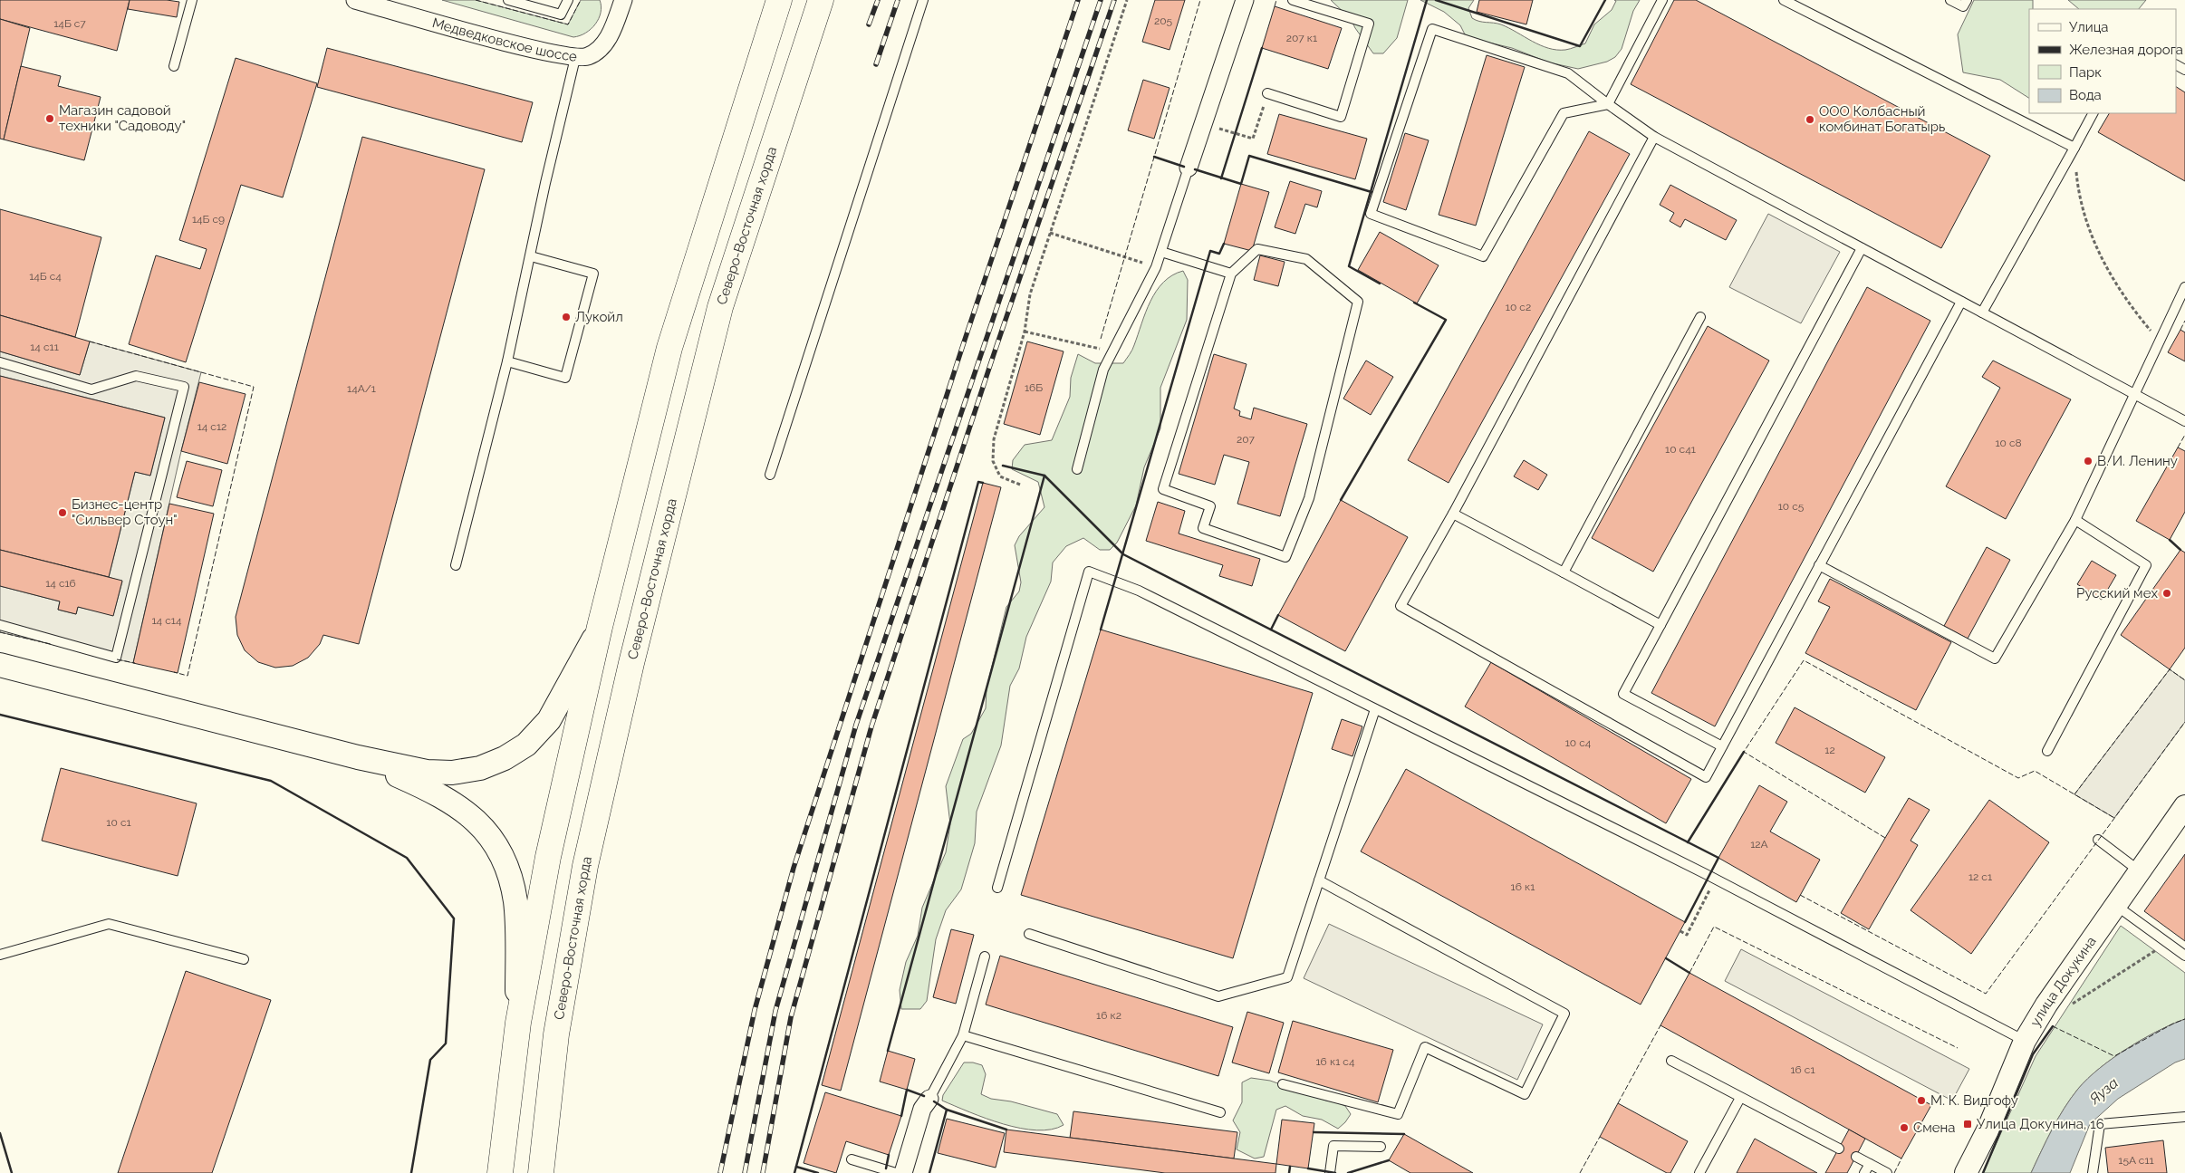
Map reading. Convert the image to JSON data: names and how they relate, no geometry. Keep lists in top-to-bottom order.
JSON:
{
  "streets": {
    "main road": ["Северо-Восточная хорда"],
    "street": ["Медведковское шоссе", "улица Докукина"]
  },
  "water": ["Яуза"],
  "places": {
    "other": [
      "Магазин садовой техники \"Садоводу\"",
      "ООО Колбасный комбинат Богатырь",
      "Лукойл",
      "В. И. Ленину",
      "Бизнес-центр \"Сильвер Стоун\"",
      "Русский мех",
      "М. К. Видгофу",
      "Смена"
    ],
    "transit": ["Улица Докунина, 16"]
  },
  "house_numbers": [
    "205",
    "14Б с7",
    "207 к1",
    "14Б с9",
    "14Б с4",
    "10 с2",
    "14 с11",
    "16Б",
    "14А/1",
    "14 с12",
    "207",
    "10 с8",
    "10 с41",
    "10 с5",
    "14 с16",
    "14 с14",
    "10 с4",
    "12",
    "10 с1",
    "12А",
    "12 с1",
    "16 к1",
    "16 к2",
    "16 к1 с4",
    "16 с1",
    "15А с11"
  ],
  "legend": [
    "Улица",
    "Железная дорога",
    "Парк",
    "Вода"
  ]
}
